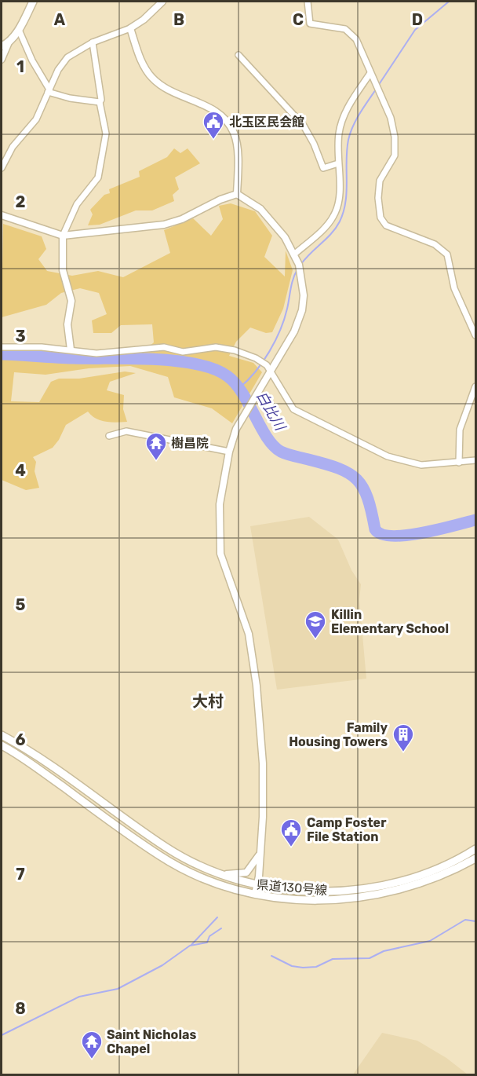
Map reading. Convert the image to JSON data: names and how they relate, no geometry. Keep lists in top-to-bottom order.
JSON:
{
  "streets": {
    "main road": ["県道130号線"]
  },
  "districts": ["大村"],
  "water": ["白比川"],
  "places": {
    "public building": ["北玉区民会館", "Camp Foster File Station"],
    "temple": ["樹昌院", "Saint Nicholas Chapel"],
    "school or university": ["Killin Elementary School"],
    "building": ["Family Housing Towers"]
  },
  "grid": {
    "columns": [
      "A",
      "B",
      "C",
      "D"
    ],
    "rows": [
      "1",
      "2",
      "3",
      "4",
      "5",
      "6",
      "7",
      "8"
    ]
  }
}
